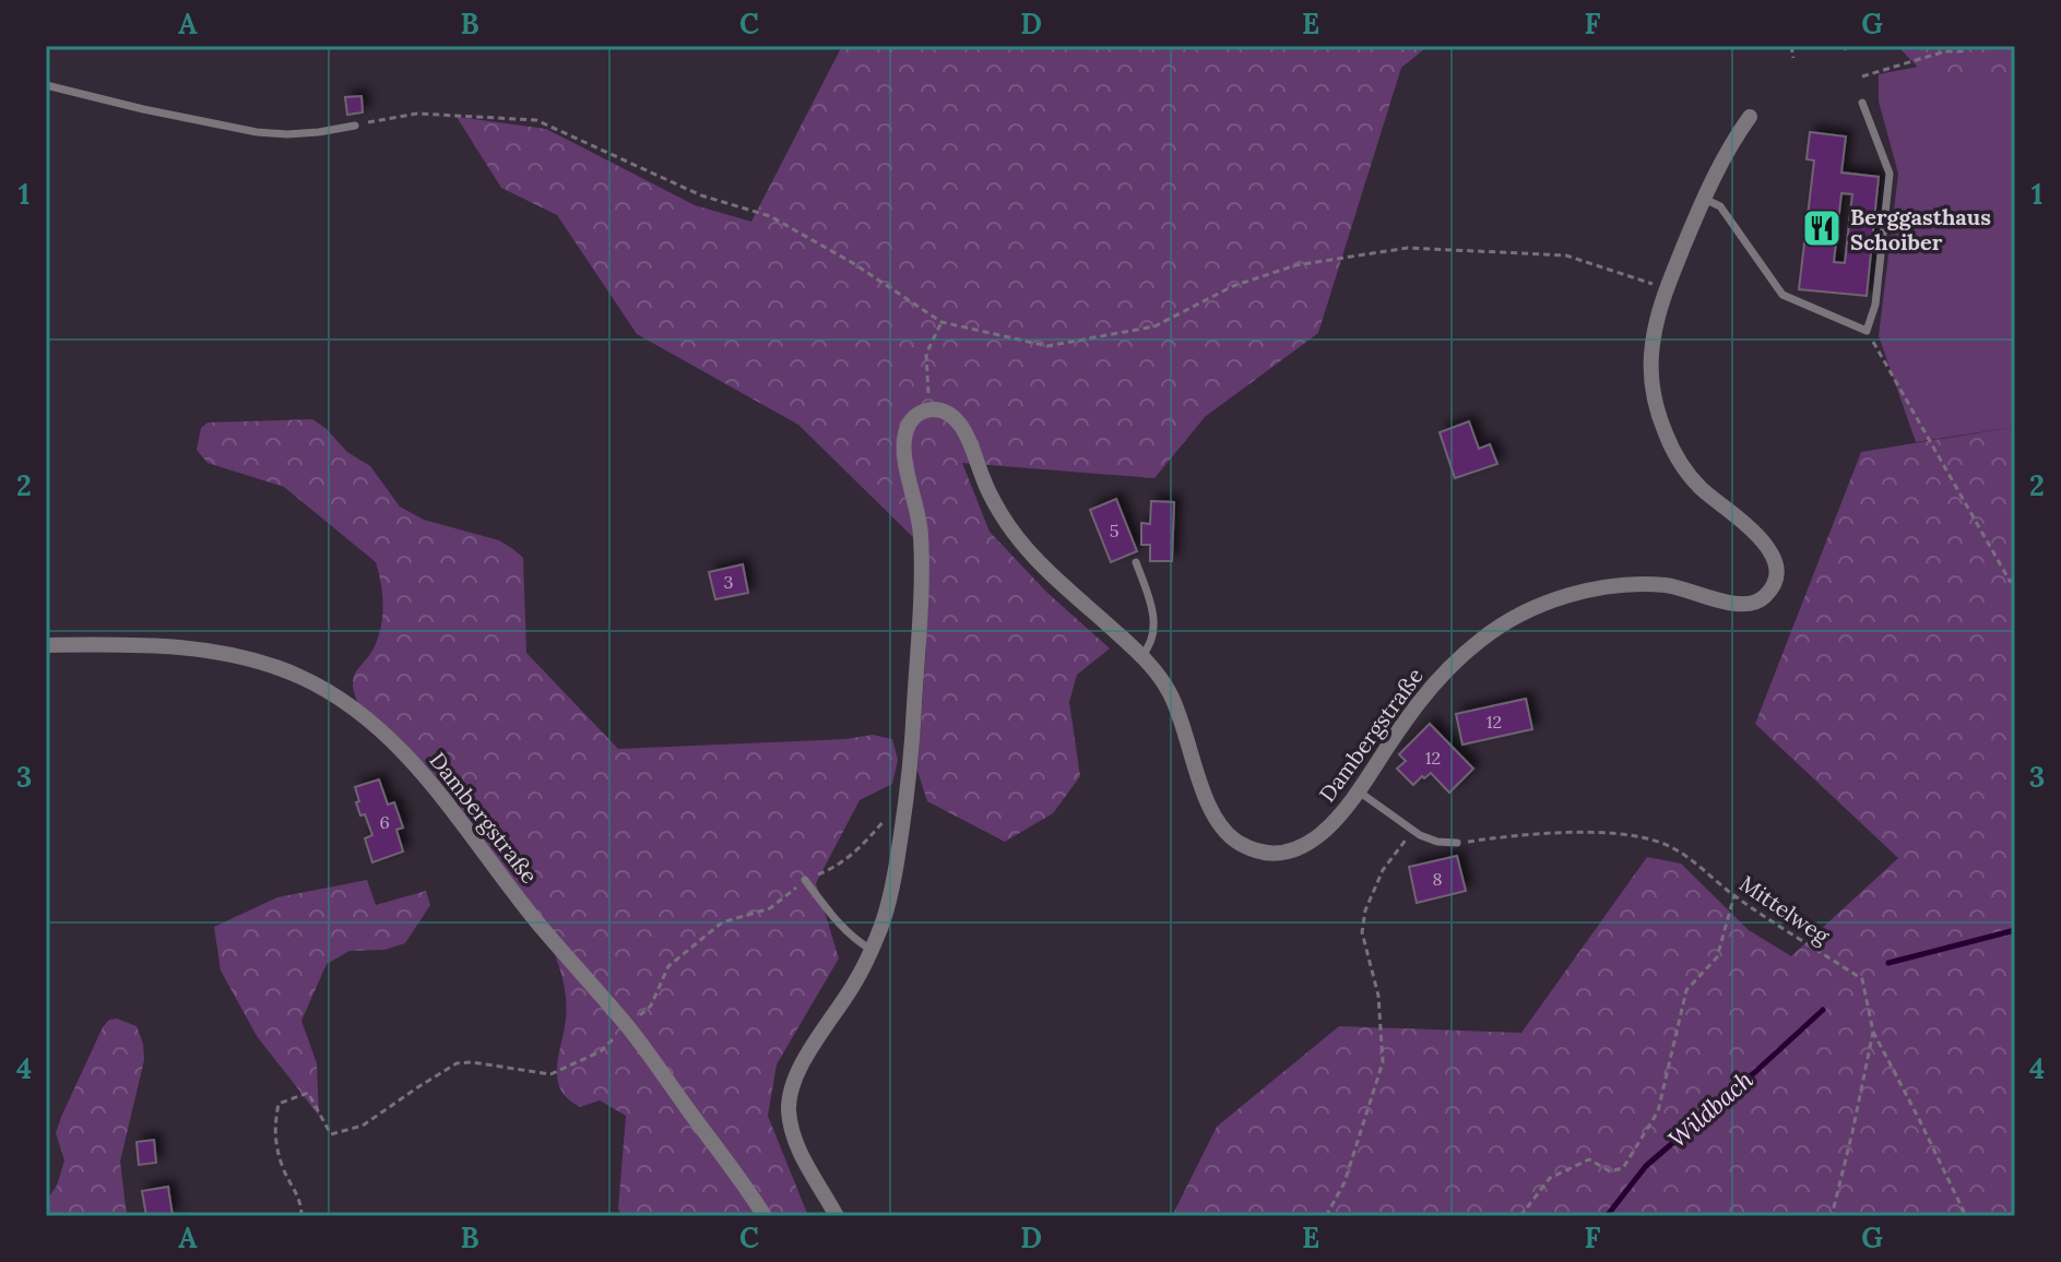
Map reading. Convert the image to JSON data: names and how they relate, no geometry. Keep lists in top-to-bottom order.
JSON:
{
  "streets": {
    "street": ["Dambergstraße"],
    "path": ["Mittelweg"]
  },
  "water": ["Wildbach"],
  "places": {
    "restaurant": ["Berggasthaus Schoiber"]
  },
  "house_numbers": [
    "5",
    "3",
    "12",
    "12",
    "6",
    "8"
  ],
  "grid": {
    "columns": [
      "A",
      "B",
      "C",
      "D",
      "E",
      "F",
      "G"
    ],
    "rows": [
      "1",
      "2",
      "3",
      "4"
    ]
  }
}
